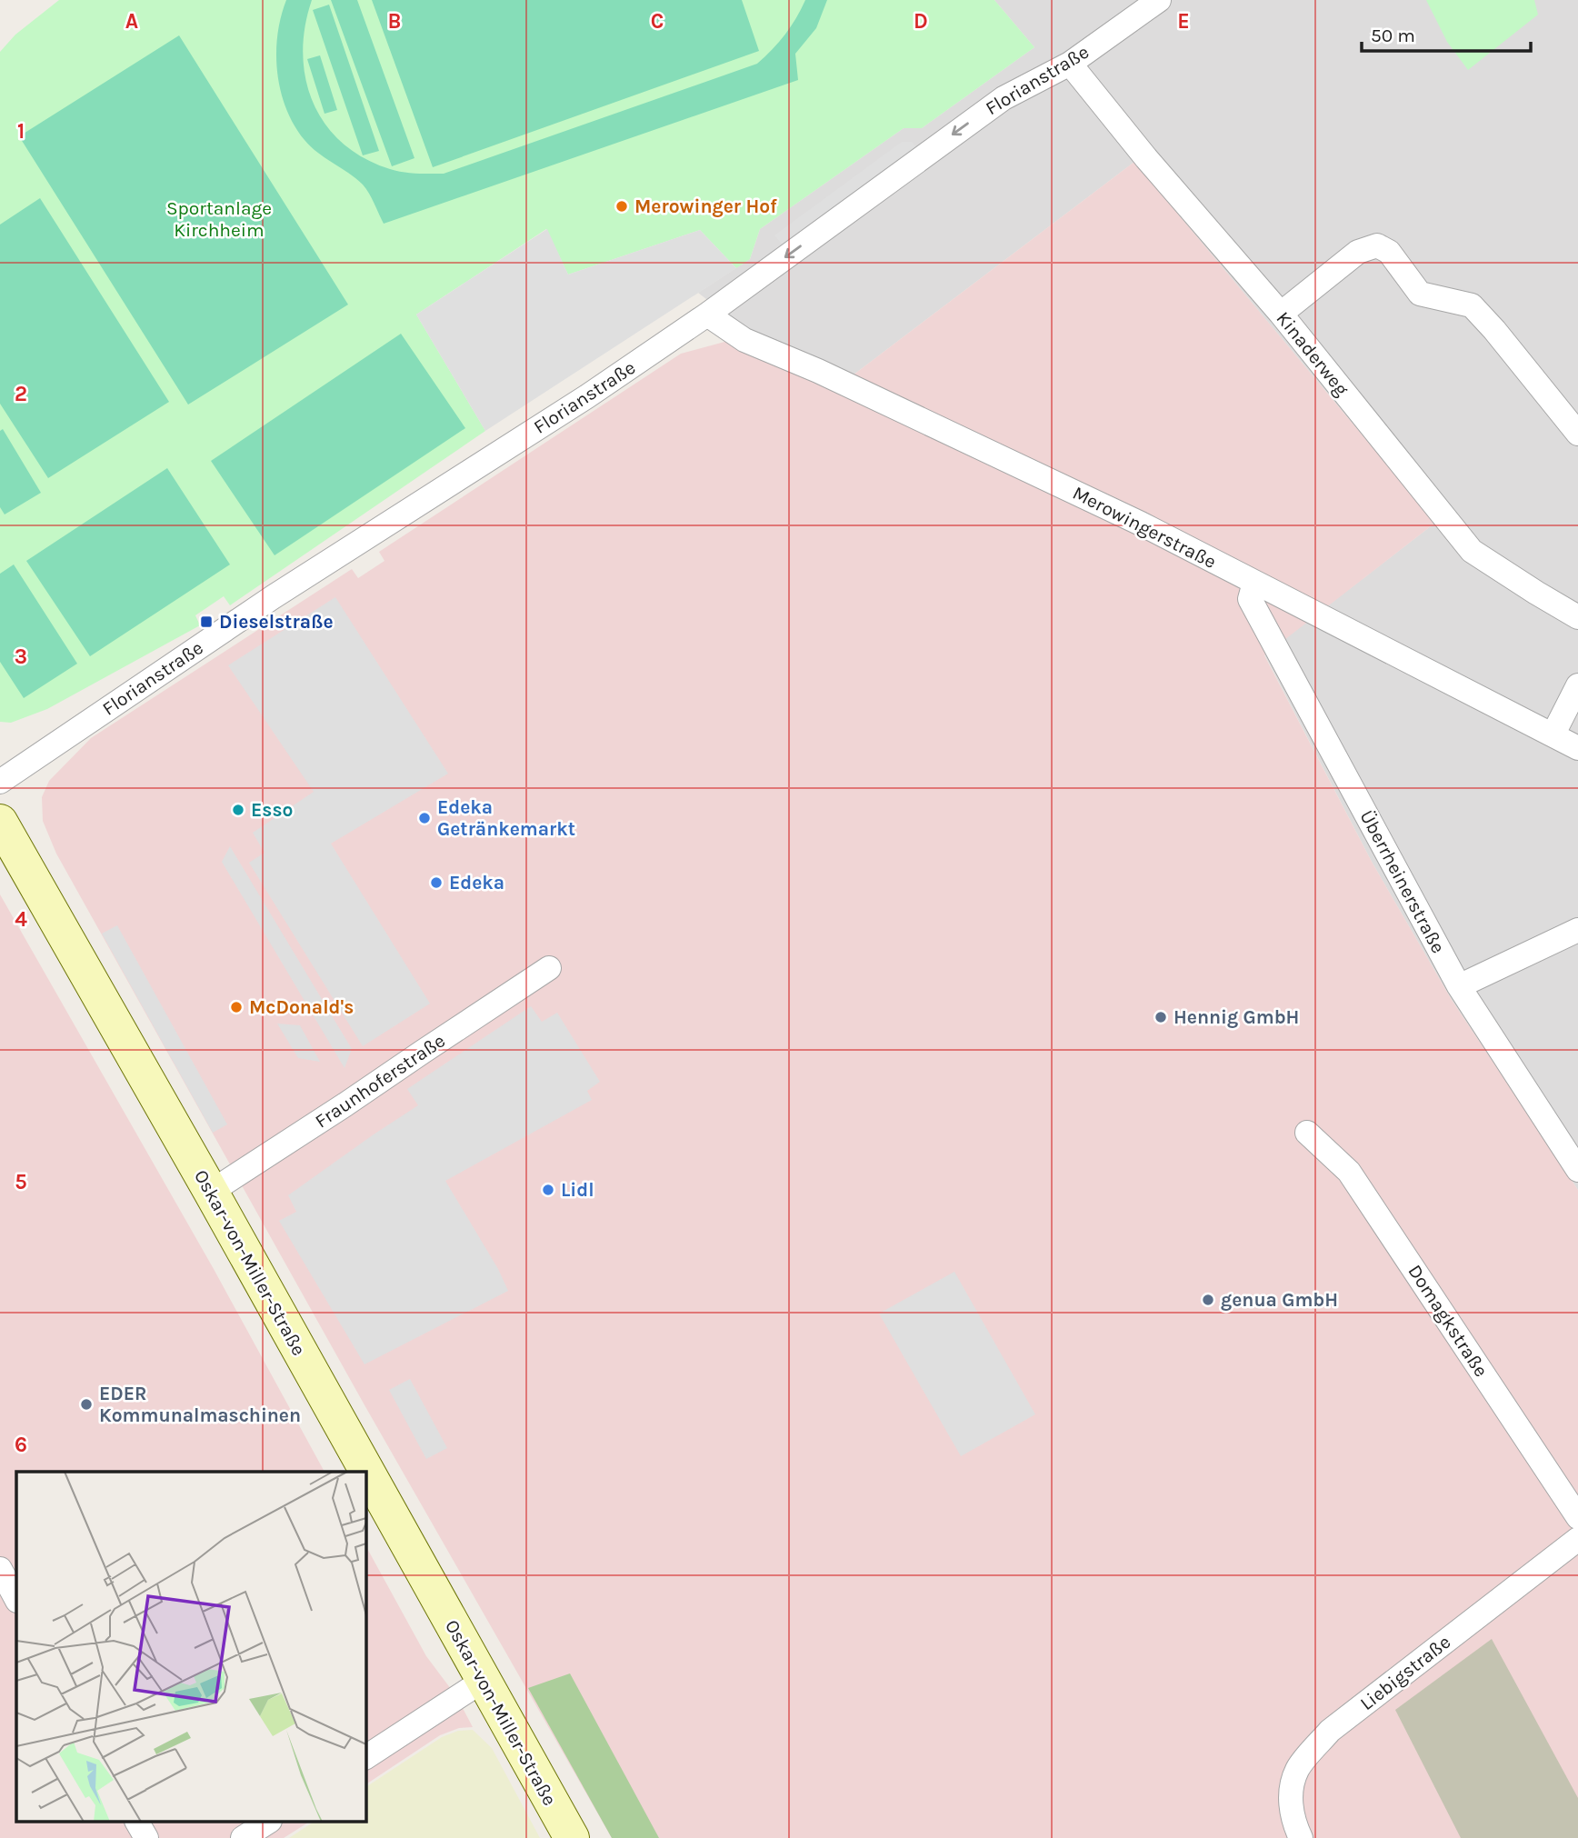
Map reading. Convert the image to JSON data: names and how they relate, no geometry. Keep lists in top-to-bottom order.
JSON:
{
  "streets": {
    "main road": ["Oskar-von-Miller-Straße"],
    "street": [
      "Florianstraße",
      "Kinaderweg",
      "Merowingerstraße",
      "Überrheinerstraße",
      "Fraunhoferstraße",
      "Domagkstraße",
      "Liebigstraße"
    ]
  },
  "crossings": [
    ["Florianstraße", "Kinaderweg"],
    ["Florianstraße", "Merowingerstraße"],
    ["Merowingerstraße", "Überrheinerstraße"],
    ["Fraunhoferstraße", "Oskar-von-Miller-Straße"]
  ],
  "parks": ["Sportanlage Kirchheim"],
  "places": {
    "other": [
      "Merowinger Hof",
      "Esso",
      "Edeka Getränkemarkt",
      "Edeka",
      "McDonald's",
      "Hennig GmbH",
      "Lidl",
      "genua GmbH",
      "EDER Kommunalmaschinen"
    ],
    "transit": ["Dieselstraße"]
  },
  "scale_bar": "50 m",
  "grid": {
    "columns": [
      "A",
      "B",
      "C",
      "D",
      "E"
    ],
    "rows": [
      "1",
      "2",
      "3",
      "4",
      "5",
      "6"
    ]
  }
}
